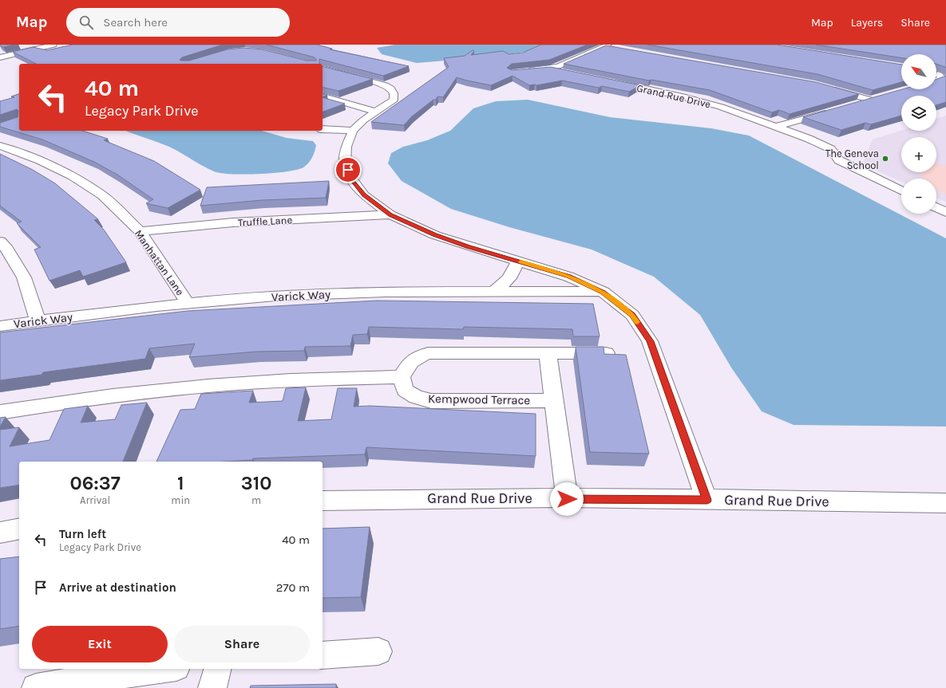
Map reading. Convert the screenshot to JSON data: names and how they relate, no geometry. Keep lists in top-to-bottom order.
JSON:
{
  "streets": {
    "street": [
      "Grand Rue Drive",
      "Truffle Lane",
      "Manhattan Lane",
      "Varick Way",
      "Kempwood Terrace"
    ]
  },
  "crossings": [
    ["Truffle Lane", "Manhattan Lane"],
    ["Manhattan Lane", "Varick Way"]
  ],
  "places": ["The Geneva School"],
  "north": "top left",
  "page": {
    "header": "Map",
    "search": "Search here",
    "nav": ["Map", "Layers", "Share"],
    "map_buttons": ["+", "−"],
    "turn": ["40 m", "Legacy Park Drive"],
    "eta": [
      "06:37",
      "Arrival",
      "1",
      "min",
      "310",
      "m"
    ],
    "list": [
      {
        "name": "Turn left",
        "note": "Legacy Park Drive",
        "value": "40 m"
      },
      {
        "name": "Arrive at destination",
        "value": "270 m"
      }
    ],
    "buttons": ["Exit", "Share"]
  }
}
